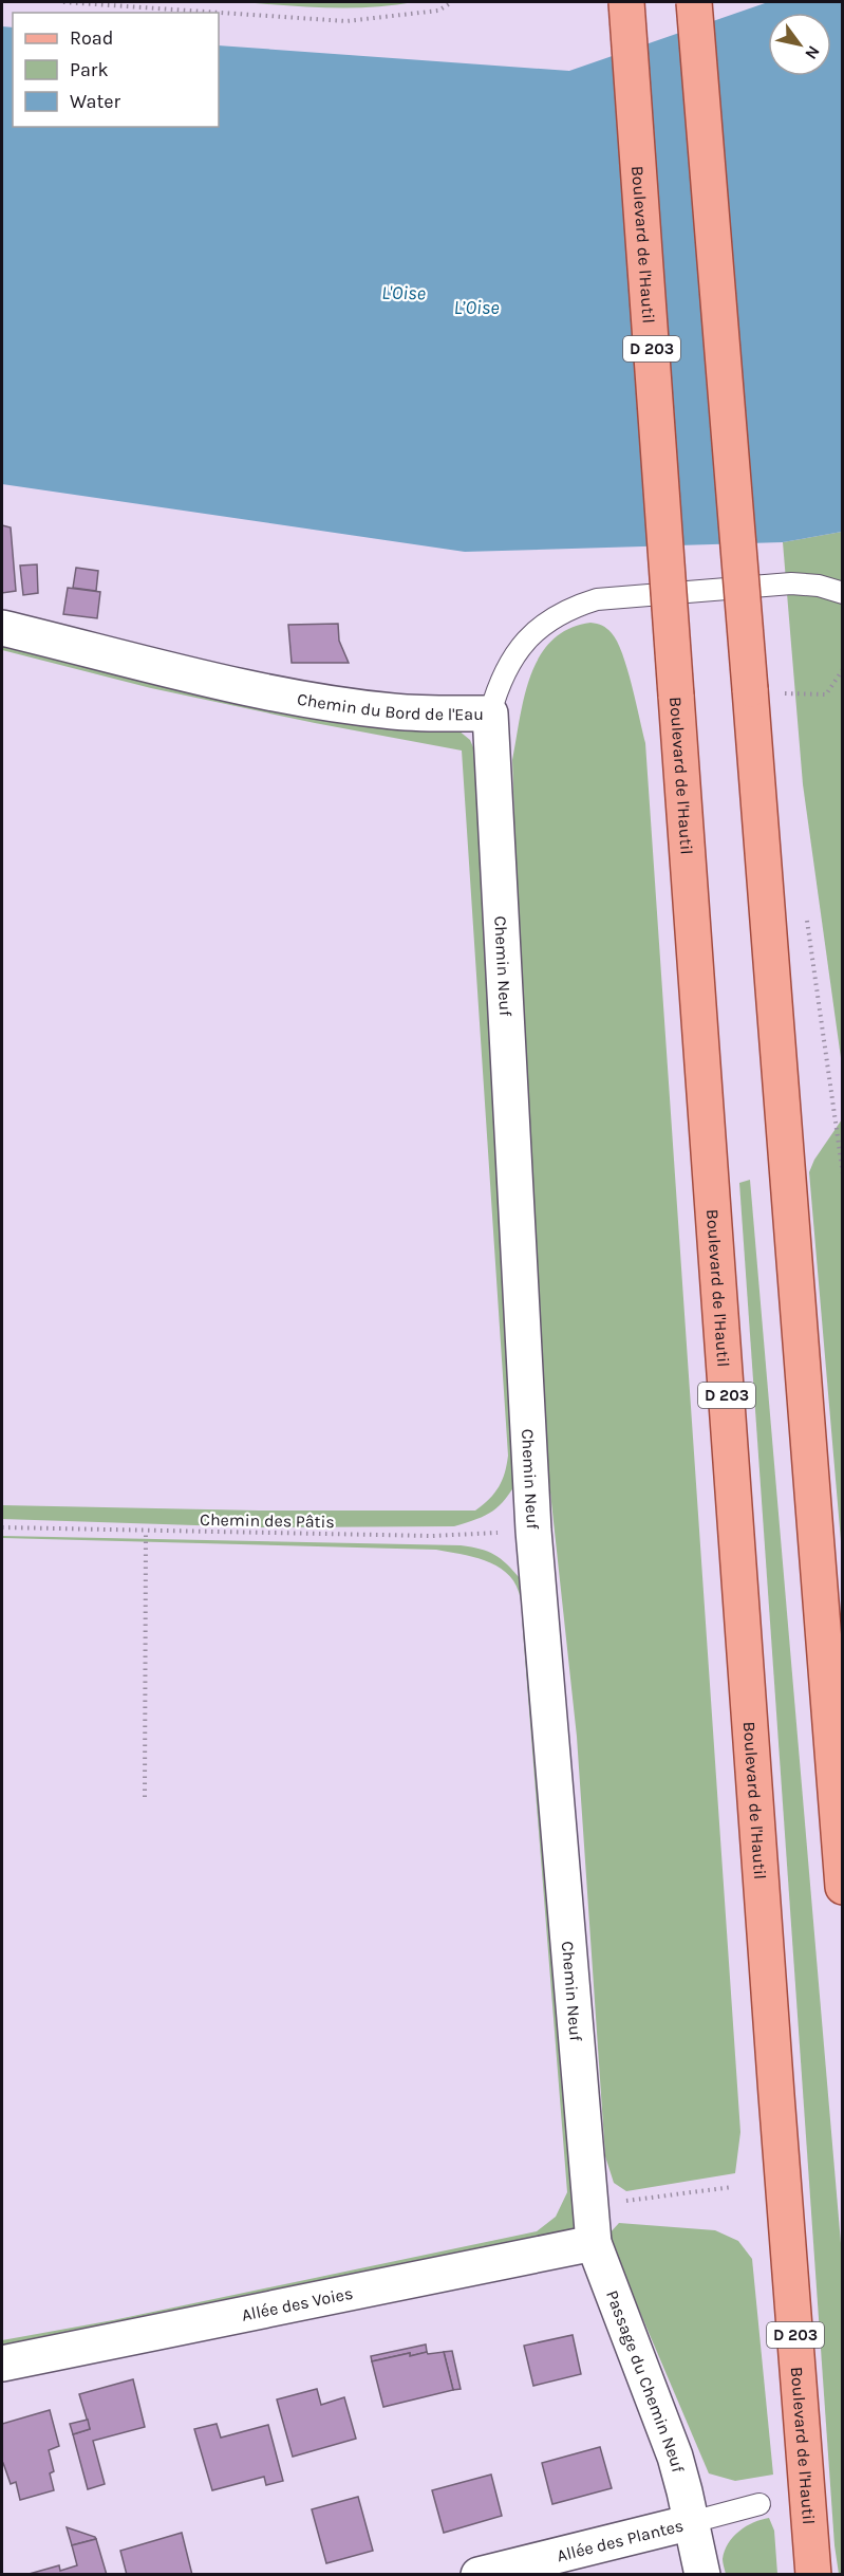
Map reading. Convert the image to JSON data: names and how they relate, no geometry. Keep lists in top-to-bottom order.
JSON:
{
  "streets": {
    "main road": ["Boulevard de l'Hautil", "D 203"],
    "street": [
      "Chemin du Bord de l'Eau",
      "Chemin Neuf",
      "Allée des Voies",
      "Passage du Chemin Neuf",
      "Allée des Plantes"
    ],
    "path": ["Chemin des Pâtis"]
  },
  "crossings": [
    ["Chemin du Bord de l'Eau", "Chemin Neuf"],
    ["Chemin Neuf", "Chemin des Pâtis"],
    ["Chemin Neuf", "Allée des Voies"],
    ["Chemin Neuf", "Passage du Chemin Neuf"],
    ["Allée des Voies", "Passage du Chemin Neuf"],
    ["Passage du Chemin Neuf", "Allée des Plantes"]
  ],
  "water": ["L'Oise", "L’Oise"],
  "legend": ["Road", "Park", "Water"],
  "north": "bottom right"
}
